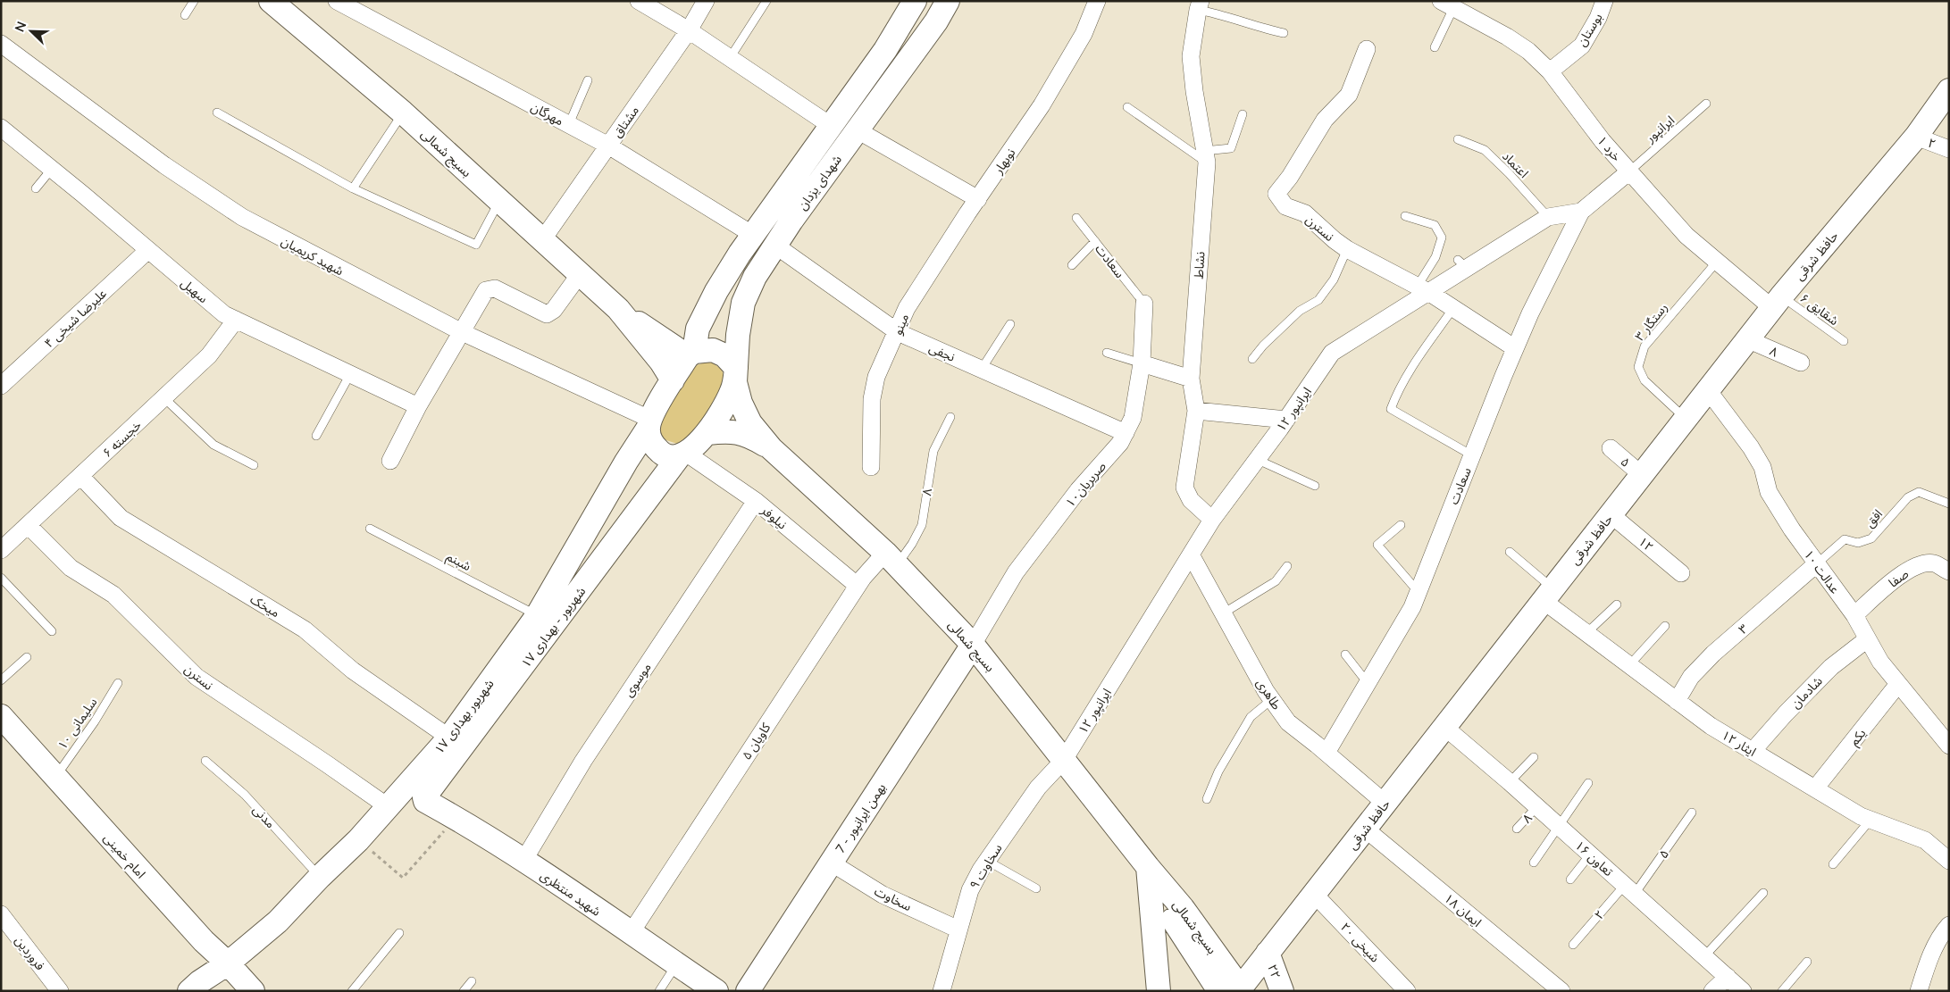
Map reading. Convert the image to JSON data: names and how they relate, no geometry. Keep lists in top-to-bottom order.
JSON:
{
  "streets": {
    "main road": [
      "بسیج شمالی",
      "شهدای یزدان",
      "حافظ شرقی",
      "۱۷ شهریور - بهداری",
      "۱۷ شهریور بهداری",
      "بهمن ایرانپور - 7",
      "امام خمینی",
      "شهید منتظری",
      "۲۲"
    ],
    "street": [
      "بوستان",
      "مهرگان",
      "مشتاق",
      "۲",
      "خرد ۱",
      "نوبهار",
      "نسترن",
      "شهید کریمیان",
      "سعادت",
      "نشاط",
      "سهیل",
      "علیرضا شیخی ۴",
      "مینو",
      "۸",
      "نجفی",
      "ایرانپور ۱۲",
      "خجسته ۶",
      "۵",
      "صریریان۱۰",
      "نیلوفر",
      "۱۲",
      "عدالت ۱۰",
      "صفا",
      "میخک",
      "۳",
      "موسوی",
      "شادمان",
      "طاهری",
      "یکم",
      "کاویان ۵",
      "ایثار ۱۲",
      "تعاون ۱۶",
      "سخاوت ۹",
      "سخاوت",
      "ایمان ۱۸",
      "شیخی ۲۰",
      "فروردین"
    ],
    "lane": [
      "ایرانپور",
      "اعتماد",
      "شقایق ۶",
      "رستگار ۳",
      "افق",
      "شبنم",
      "سلیمانی ۱۰",
      "مدنی"
    ]
  },
  "crossings": [
    ["بوستان", "خرد ۱"],
    ["مهرگان", "مشتاق"],
    ["مهرگان", "شهدای یزدان"],
    ["مشتاق", "بسیج شمالی"],
    ["ایرانپور", "خرد ۱"],
    ["۲", "حافظ شرقی"],
    ["۲", "۵"],
    ["۲", "تعاون ۱۶"],
    ["خرد ۱", "حافظ شرقی"],
    ["خرد ۱", "شقایق ۶"],
    ["خرد ۱", "رستگار ۳"],
    ["بسیج شمالی", "شهدای یزدان"],
    ["بسیج شمالی", "حافظ شرقی"],
    ["بسیج شمالی", "۸"],
    ["بسیج شمالی", "ایرانپور ۱۲"],
    ["بسیج شمالی", "صریریان۱۰"],
    ["بسیج شمالی", "۱۷ شهریور - بهداری"],
    ["بسیج شمالی", "۱۷ شهریور بهداری"],
    ["بسیج شمالی", "کاویان ۵"],
    ["بسیج شمالی", "بهمن ایرانپور - 7"],
    ["بسیج شمالی", "سخاوت ۹"],
    ["نوبهار", "مینو"],
    ["اعتماد", "ایرانپور ۱۲"],
    ["شهدای یزدان", "نجفی"],
    ["شهدای یزدان", "۱۷ شهریور - بهداری"],
    ["شهدای یزدان", "۱۷ شهریور بهداری"],
    ["نسترن", "سعادت"],
    ["نسترن", "ایرانپور ۱۲"],
    ["نسترن", "خجسته ۶"],
    ["نسترن", "۱۷ شهریور بهداری"],
    ["شهید کریمیان", "۱۷ شهریور بهداری"],
    ["حافظ شرقی", "شقایق ۶"],
    ["حافظ شرقی", "رستگار ۳"],
    ["حافظ شرقی", "۸"],
    ["حافظ شرقی", "۵"],
    ["حافظ شرقی", "۱۲"],
    ["حافظ شرقی", "عدالت ۱۰"],
    ["حافظ شرقی", "طاهری"],
    ["حافظ شرقی", "ایثار ۱۲"],
    ["حافظ شرقی", "تعاون ۱۶"],
    ["حافظ شرقی", "ایمان ۱۸"],
    ["حافظ شرقی", "شیخی ۲۰"],
    ["حافظ شرقی", "۲۲"],
    ["سعادت", "ایرانپور ۱۲"],
    ["سعادت", "صریریان۱۰"],
    ["سعادت", "طاهری"],
    ["نشاط", "ایرانپور ۱۲"],
    ["سهیل", "علیرضا شیخی ۴"],
    ["سهیل", "خجسته ۶"],
    ["مینو", "نجفی"],
    ["۸", "کاویان ۵"],
    ["۸", "تعاون ۱۶"],
    ["نجفی", "صریریان۱۰"],
    ["ایرانپور ۱۲", "طاهری"],
    ["ایرانپور ۱۲", "سخاوت ۹"],
    ["خجسته ۶", "میخک"],
    ["۵", "تعاون ۱۶"],
    ["صریریان۱۰", "بهمن ایرانپور - 7"],
    ["نیلوفر", "۱۷ شهریور - بهداری"],
    ["نیلوفر", "موسوی"],
    ["نیلوفر", "کاویان ۵"],
    ["افق", "عدالت ۱۰"],
    ["افق", "۳"],
    ["شبنم", "۱۷ شهریور بهداری"],
    ["عدالت ۱۰", "صفا"],
    ["عدالت ۱۰", "۳"],
    ["عدالت ۱۰", "شادمان"],
    ["عدالت ۱۰", "یکم"],
    ["میخک", "۱۷ شهریور بهداری"],
    ["۱۷ شهریور - بهداری", "شهید منتظری"],
    ["۳", "ایثار ۱۲"],
    ["موسوی", "شهید منتظری"],
    ["شادمان", "ایثار ۱۲"],
    ["۱۷ شهریور بهداری", "مدنی"],
    ["۱۷ شهریور بهداری", "امام خمینی"],
    ["سلیمانی ۱۰", "امام خمینی"],
    ["یکم", "ایثار ۱۲"],
    ["کاویان ۵", "شهید منتظری"],
    ["بهمن ایرانپور - 7", "سخاوت"],
    ["سخاوت ۹", "سخاوت"]
  ],
  "north": "top left"
}
